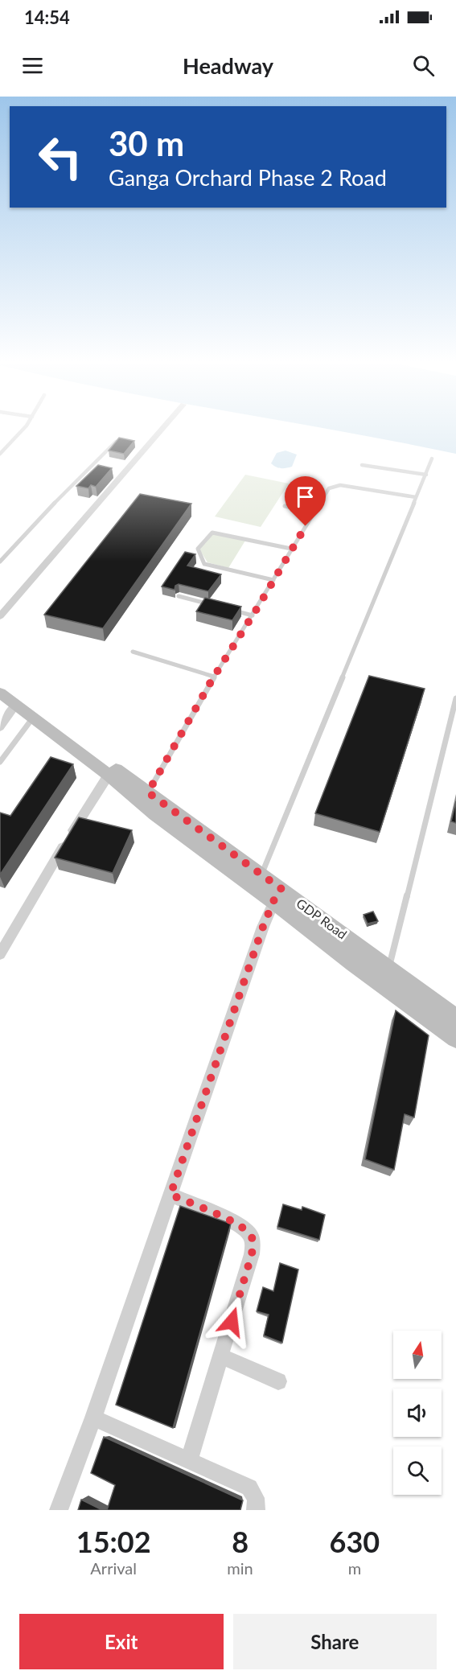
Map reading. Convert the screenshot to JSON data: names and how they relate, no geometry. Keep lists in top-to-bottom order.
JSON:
{
  "streets": {
    "main road": ["GDP Road"]
  },
  "north": "top",
  "page": {
    "status": "14:54",
    "header": "Headway",
    "turn": ["30 m", "Ganga Orchard Phase 2 Road"],
    "eta": [
      "15:02",
      "Arrival",
      "8",
      "min",
      "630",
      "m"
    ],
    "buttons": ["Exit", "Share"]
  }
}
